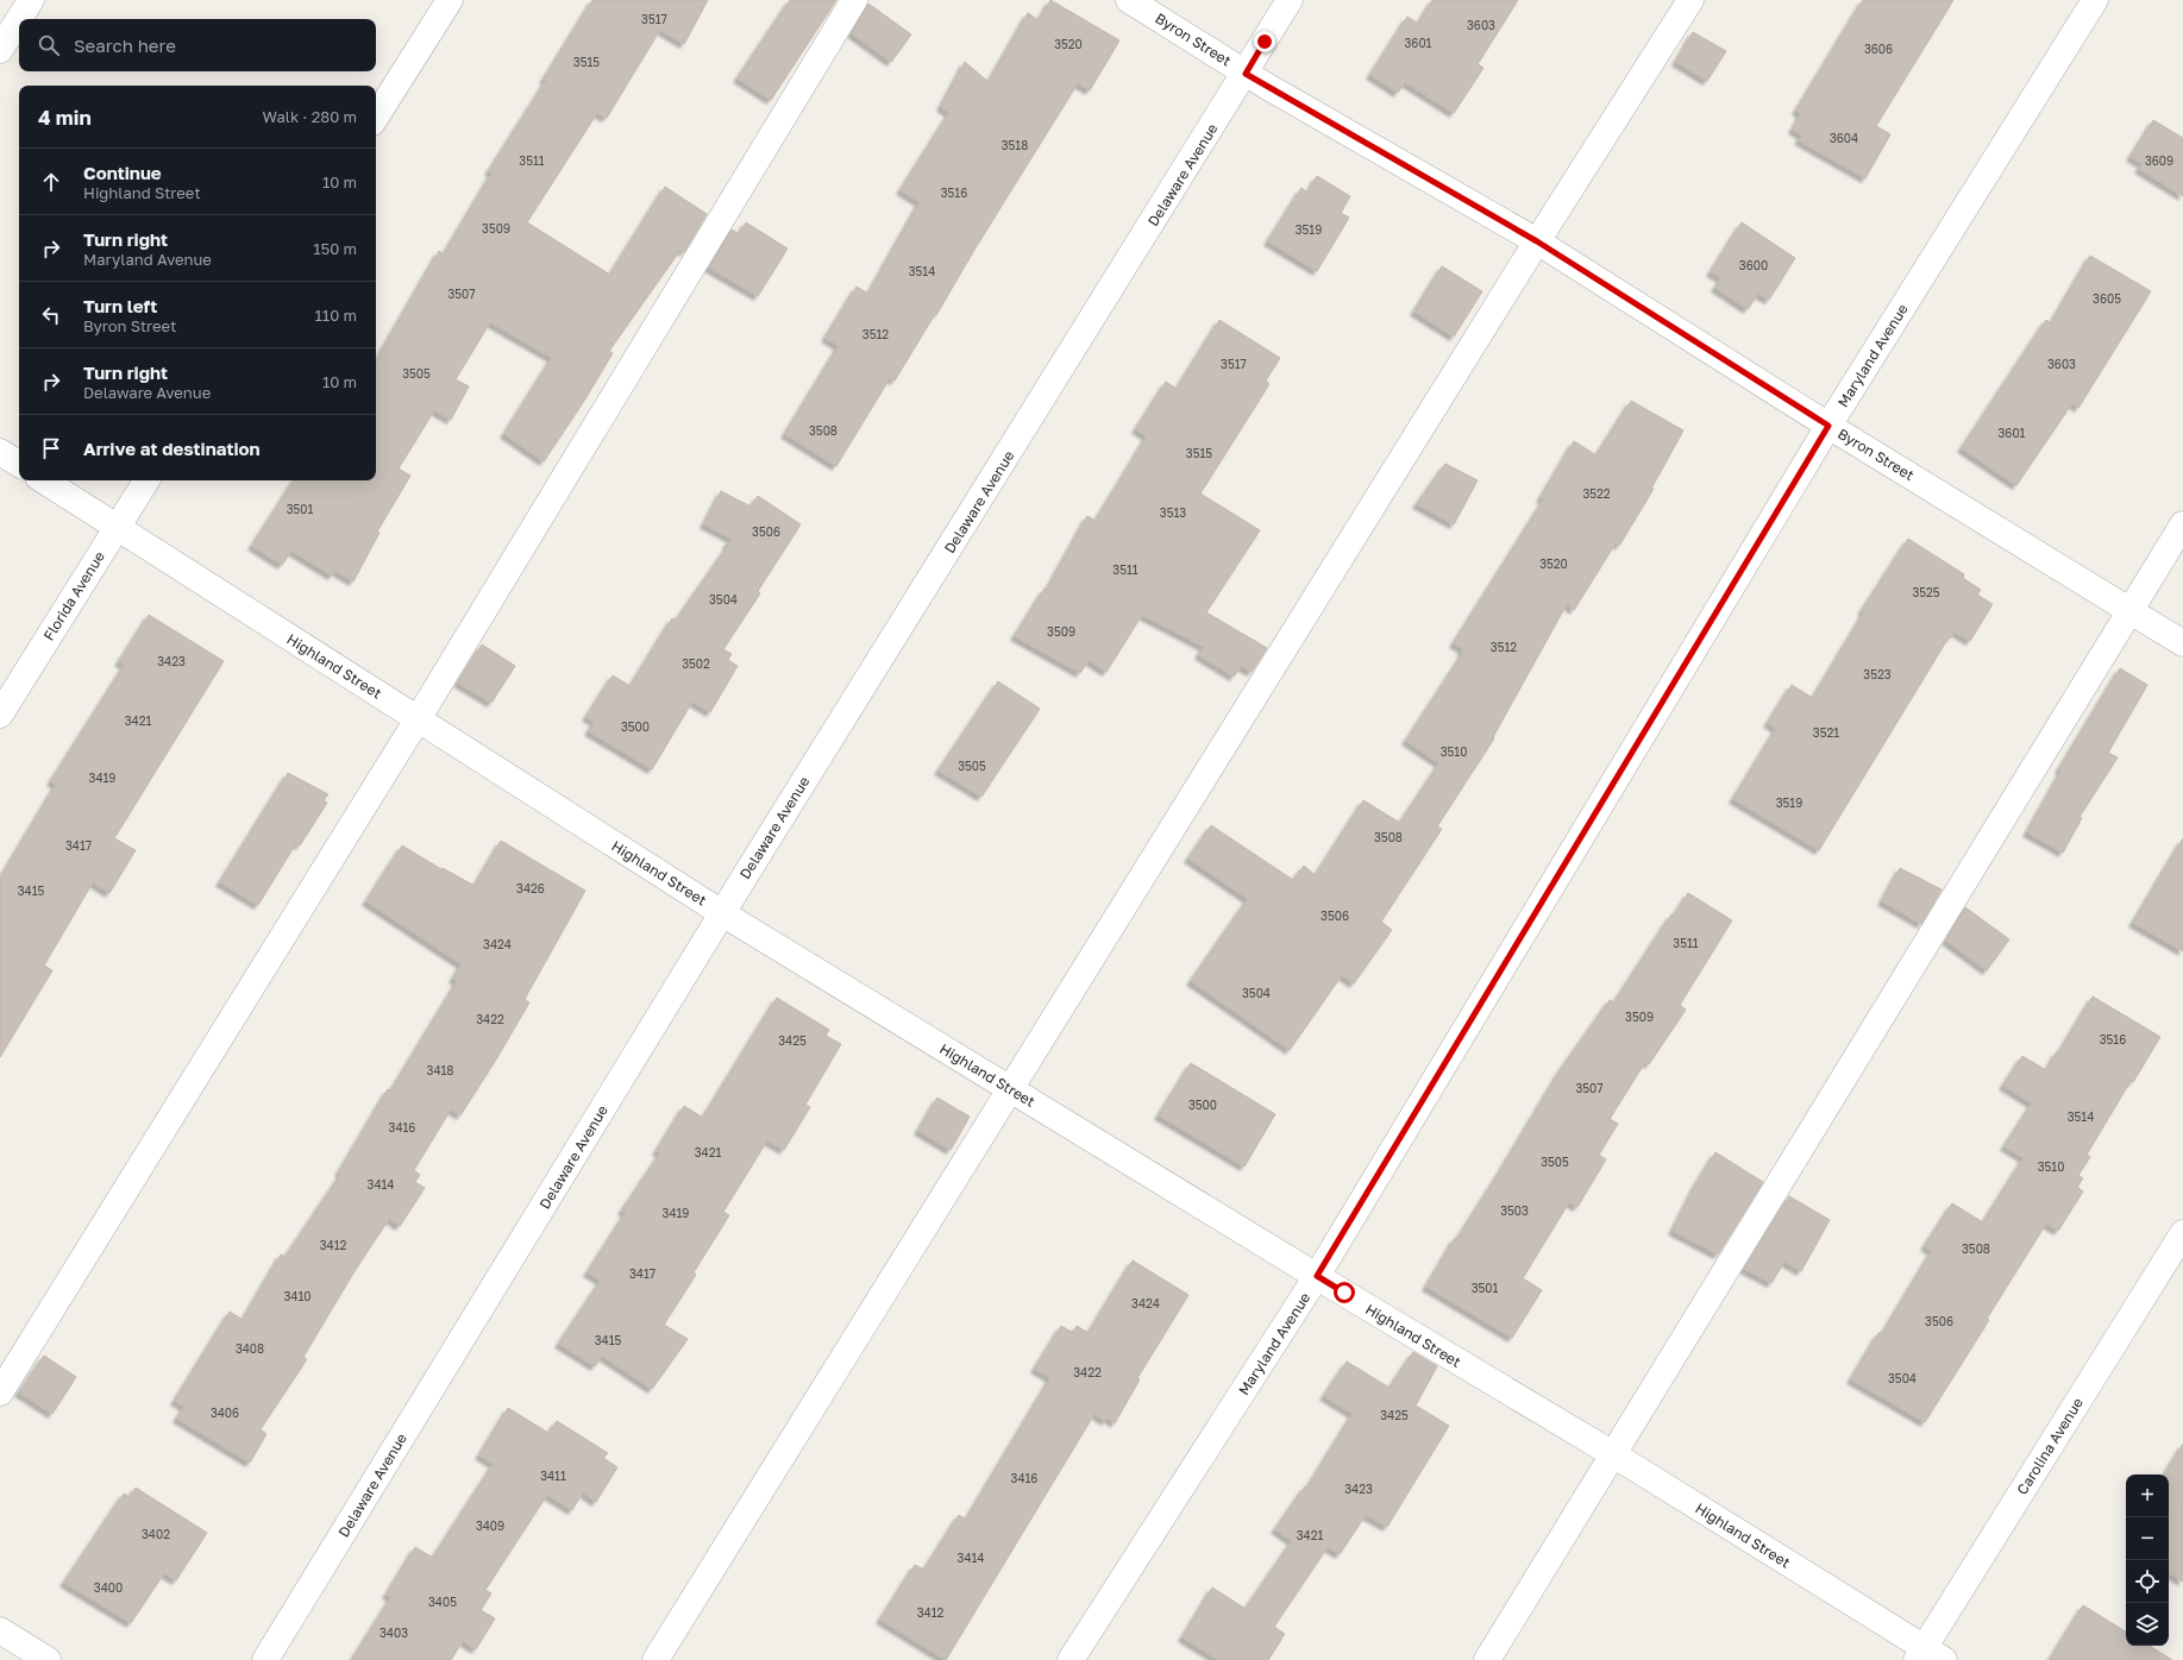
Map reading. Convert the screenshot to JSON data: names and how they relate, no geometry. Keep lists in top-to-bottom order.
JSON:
{
  "streets": {
    "street": [
      "Byron Street",
      "Delaware Avenue",
      "Maryland Avenue",
      "Florida Avenue",
      "Highland Street",
      "Carolina Avenue"
    ]
  },
  "crossings": [
    ["Byron Street", "Delaware Avenue"],
    ["Byron Street", "Maryland Avenue"],
    ["Delaware Avenue", "Highland Street"],
    ["Maryland Avenue", "Highland Street"],
    ["Florida Avenue", "Highland Street"],
    ["Highland Street", "Carolina Avenue"]
  ],
  "house_numbers": [
    "3517",
    "3603",
    "3601",
    "3520",
    "3606",
    "3515",
    "3604",
    "3518",
    "3511",
    "3609",
    "3516",
    "3509",
    "3519",
    "3600",
    "3514",
    "3507",
    "3605",
    "3512",
    "3517",
    "3603",
    "3505",
    "3508",
    "3601",
    "3515",
    "3522",
    "3501",
    "3513",
    "3506",
    "3520",
    "3511",
    "3525",
    "3504",
    "3509",
    "3512",
    "3423",
    "3502",
    "3523",
    "3421",
    "3500",
    "3521",
    "3510",
    "3505",
    "3419",
    "3519",
    "3508",
    "3417",
    "3426",
    "3415",
    "3506",
    "3511",
    "3424",
    "3504",
    "3509",
    "3422",
    "3516",
    "3425",
    "3418",
    "3507",
    "3500",
    "3514",
    "3416",
    "3421",
    "3505",
    "3510",
    "3414",
    "3503",
    "3419",
    "3412",
    "3508",
    "3417",
    "3501",
    "3410",
    "3424",
    "3506",
    "3415",
    "3408",
    "3422",
    "3504",
    "3406",
    "3425",
    "3411",
    "3416",
    "3423",
    "3409",
    "3402",
    "3421",
    "3414",
    "3400",
    "3405",
    "3412",
    "3403"
  ],
  "page": {
    "search": "Search here",
    "heading": ["4 min", "Walk · 280 m"],
    "list": [
      ["Continue", "Highland Street", "10 m"],
      ["Turn right", "Maryland Avenue", "150 m"],
      ["Turn left", "Byron Street", "110 m"],
      ["Turn right", "Delaware Avenue", "10 m"],
      "Arrive at destination"
    ],
    "map_buttons": ["+", "−"]
  }
}
